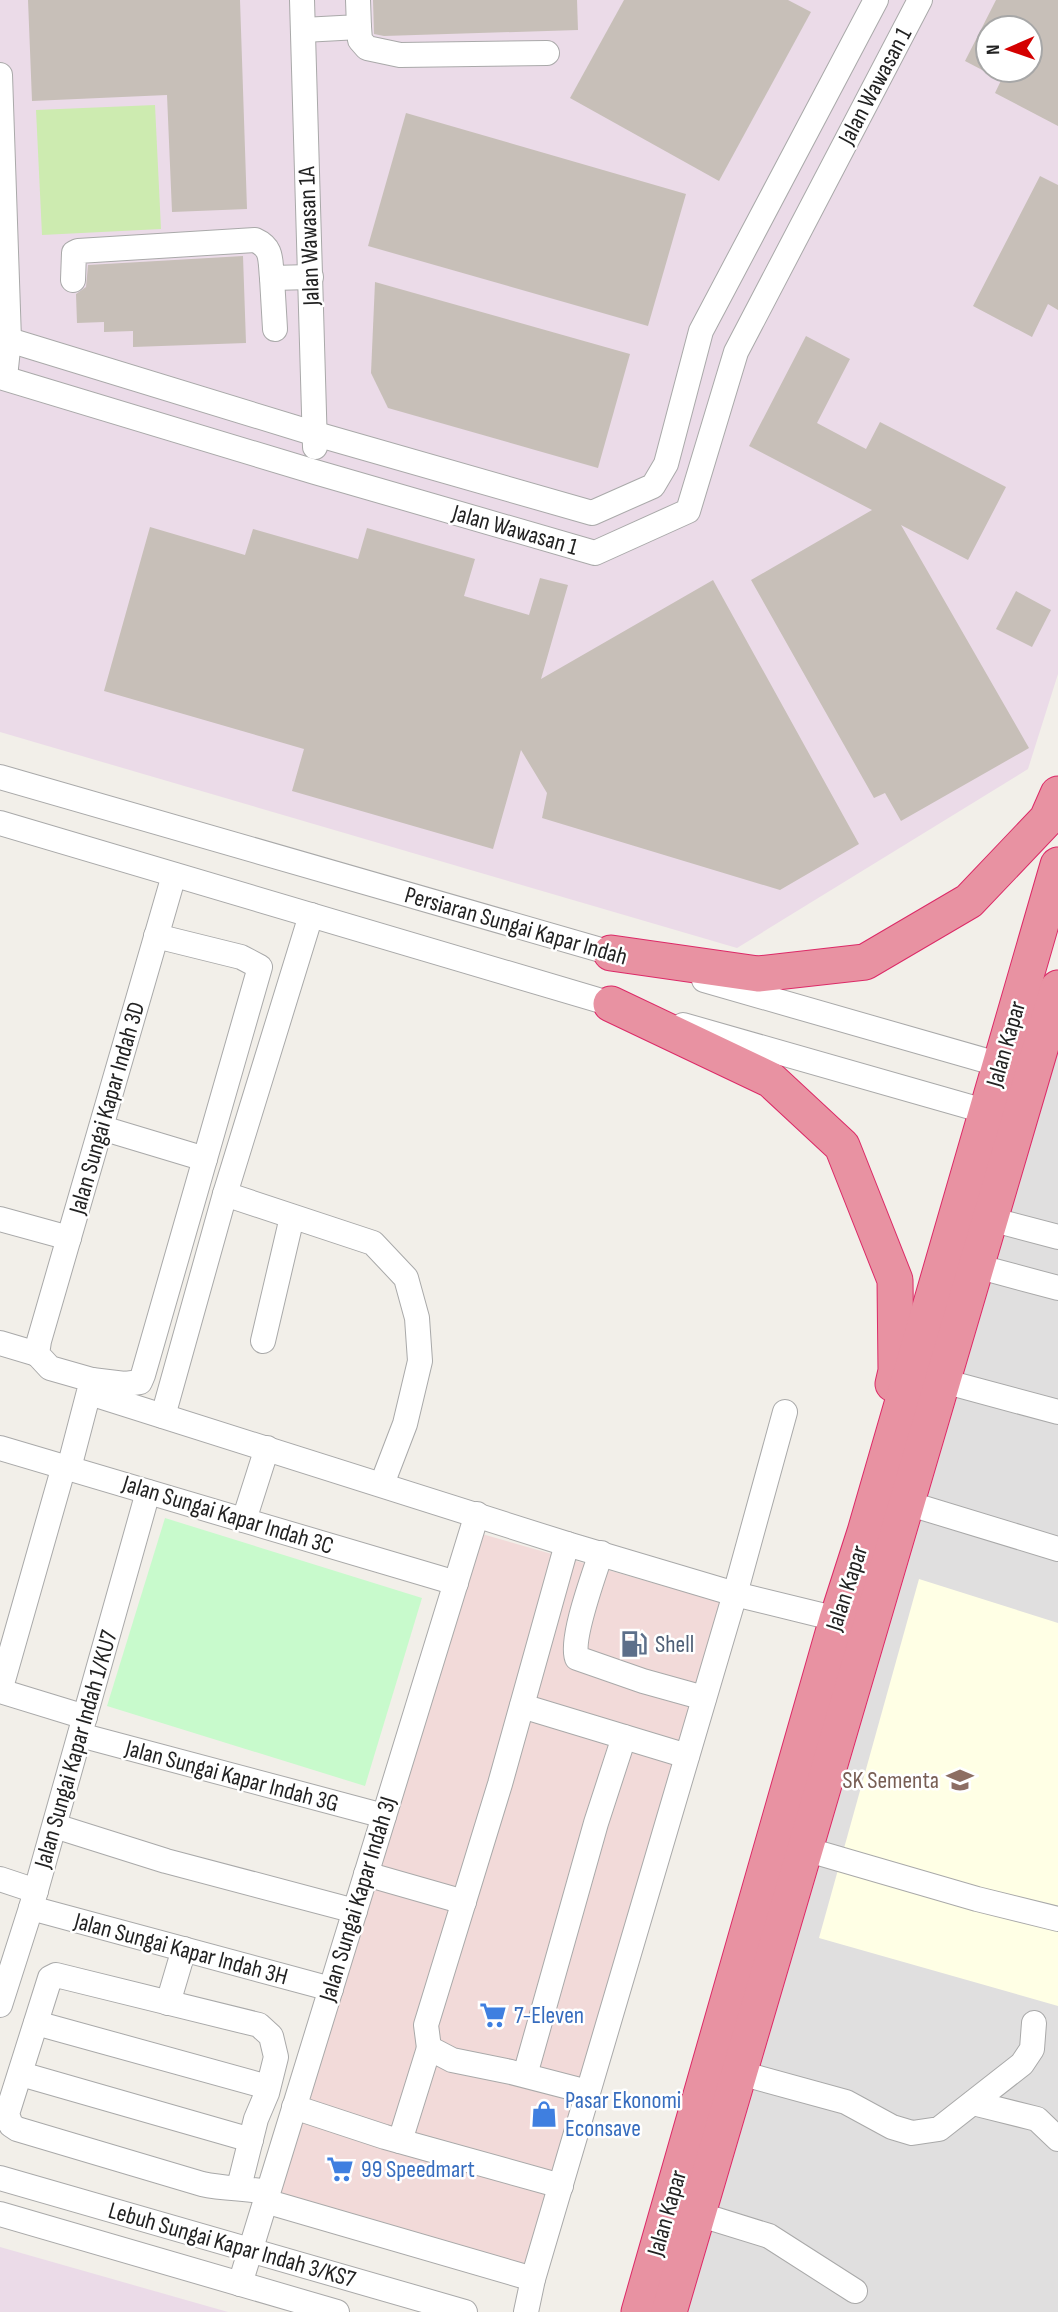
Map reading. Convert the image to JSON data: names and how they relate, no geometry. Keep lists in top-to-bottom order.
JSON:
{
  "streets": {
    "highway": ["Jalan Kapar"],
    "street": [
      "Jalan Wawasan 1",
      "Jalan Wawasan 1A",
      "Persiaran Sungai Kapar Indah",
      "Jalan Sungai Kapar Indah 3D",
      "Jalan Sungai Kapar Indah 3C",
      "Jalan Sungai Kapar Indah 1/KU7",
      "Jalan Sungai Kapar Indah 3G",
      "Jalan Sungai Kapar Indah 3J",
      "Jalan Sungai Kapar Indah 3H",
      "Lebuh Sungai Kapar Indah 3/KS7"
    ]
  },
  "crossings": [
    ["Jalan Wawasan 1", "Jalan Wawasan 1A"],
    ["Persiaran Sungai Kapar Indah", "Jalan Kapar"],
    ["Persiaran Sungai Kapar Indah", "Jalan Sungai Kapar Indah 3D"],
    ["Jalan Sungai Kapar Indah 3C", "Jalan Sungai Kapar Indah 1/KU7"],
    ["Jalan Sungai Kapar Indah 3C", "Jalan Sungai Kapar Indah 3G"],
    ["Jalan Sungai Kapar Indah 3C", "Jalan Sungai Kapar Indah 3J"],
    ["Jalan Sungai Kapar Indah 1/KU7", "Jalan Sungai Kapar Indah 3G"],
    ["Jalan Sungai Kapar Indah 1/KU7", "Jalan Sungai Kapar Indah 3H"],
    ["Jalan Sungai Kapar Indah 3G", "Jalan Sungai Kapar Indah 3J"],
    ["Jalan Sungai Kapar Indah 3J", "Jalan Sungai Kapar Indah 3H"],
    ["Jalan Sungai Kapar Indah 3J", "Lebuh Sungai Kapar Indah 3/KS7"]
  ],
  "places": {
    "fuel station": ["Shell"],
    "school or university": ["SK Sementa"],
    "supermarket": ["7-Eleven", "99 Speedmart"],
    "shop": ["Pasar Ekonomi Econsave"]
  },
  "north": "left"
}
